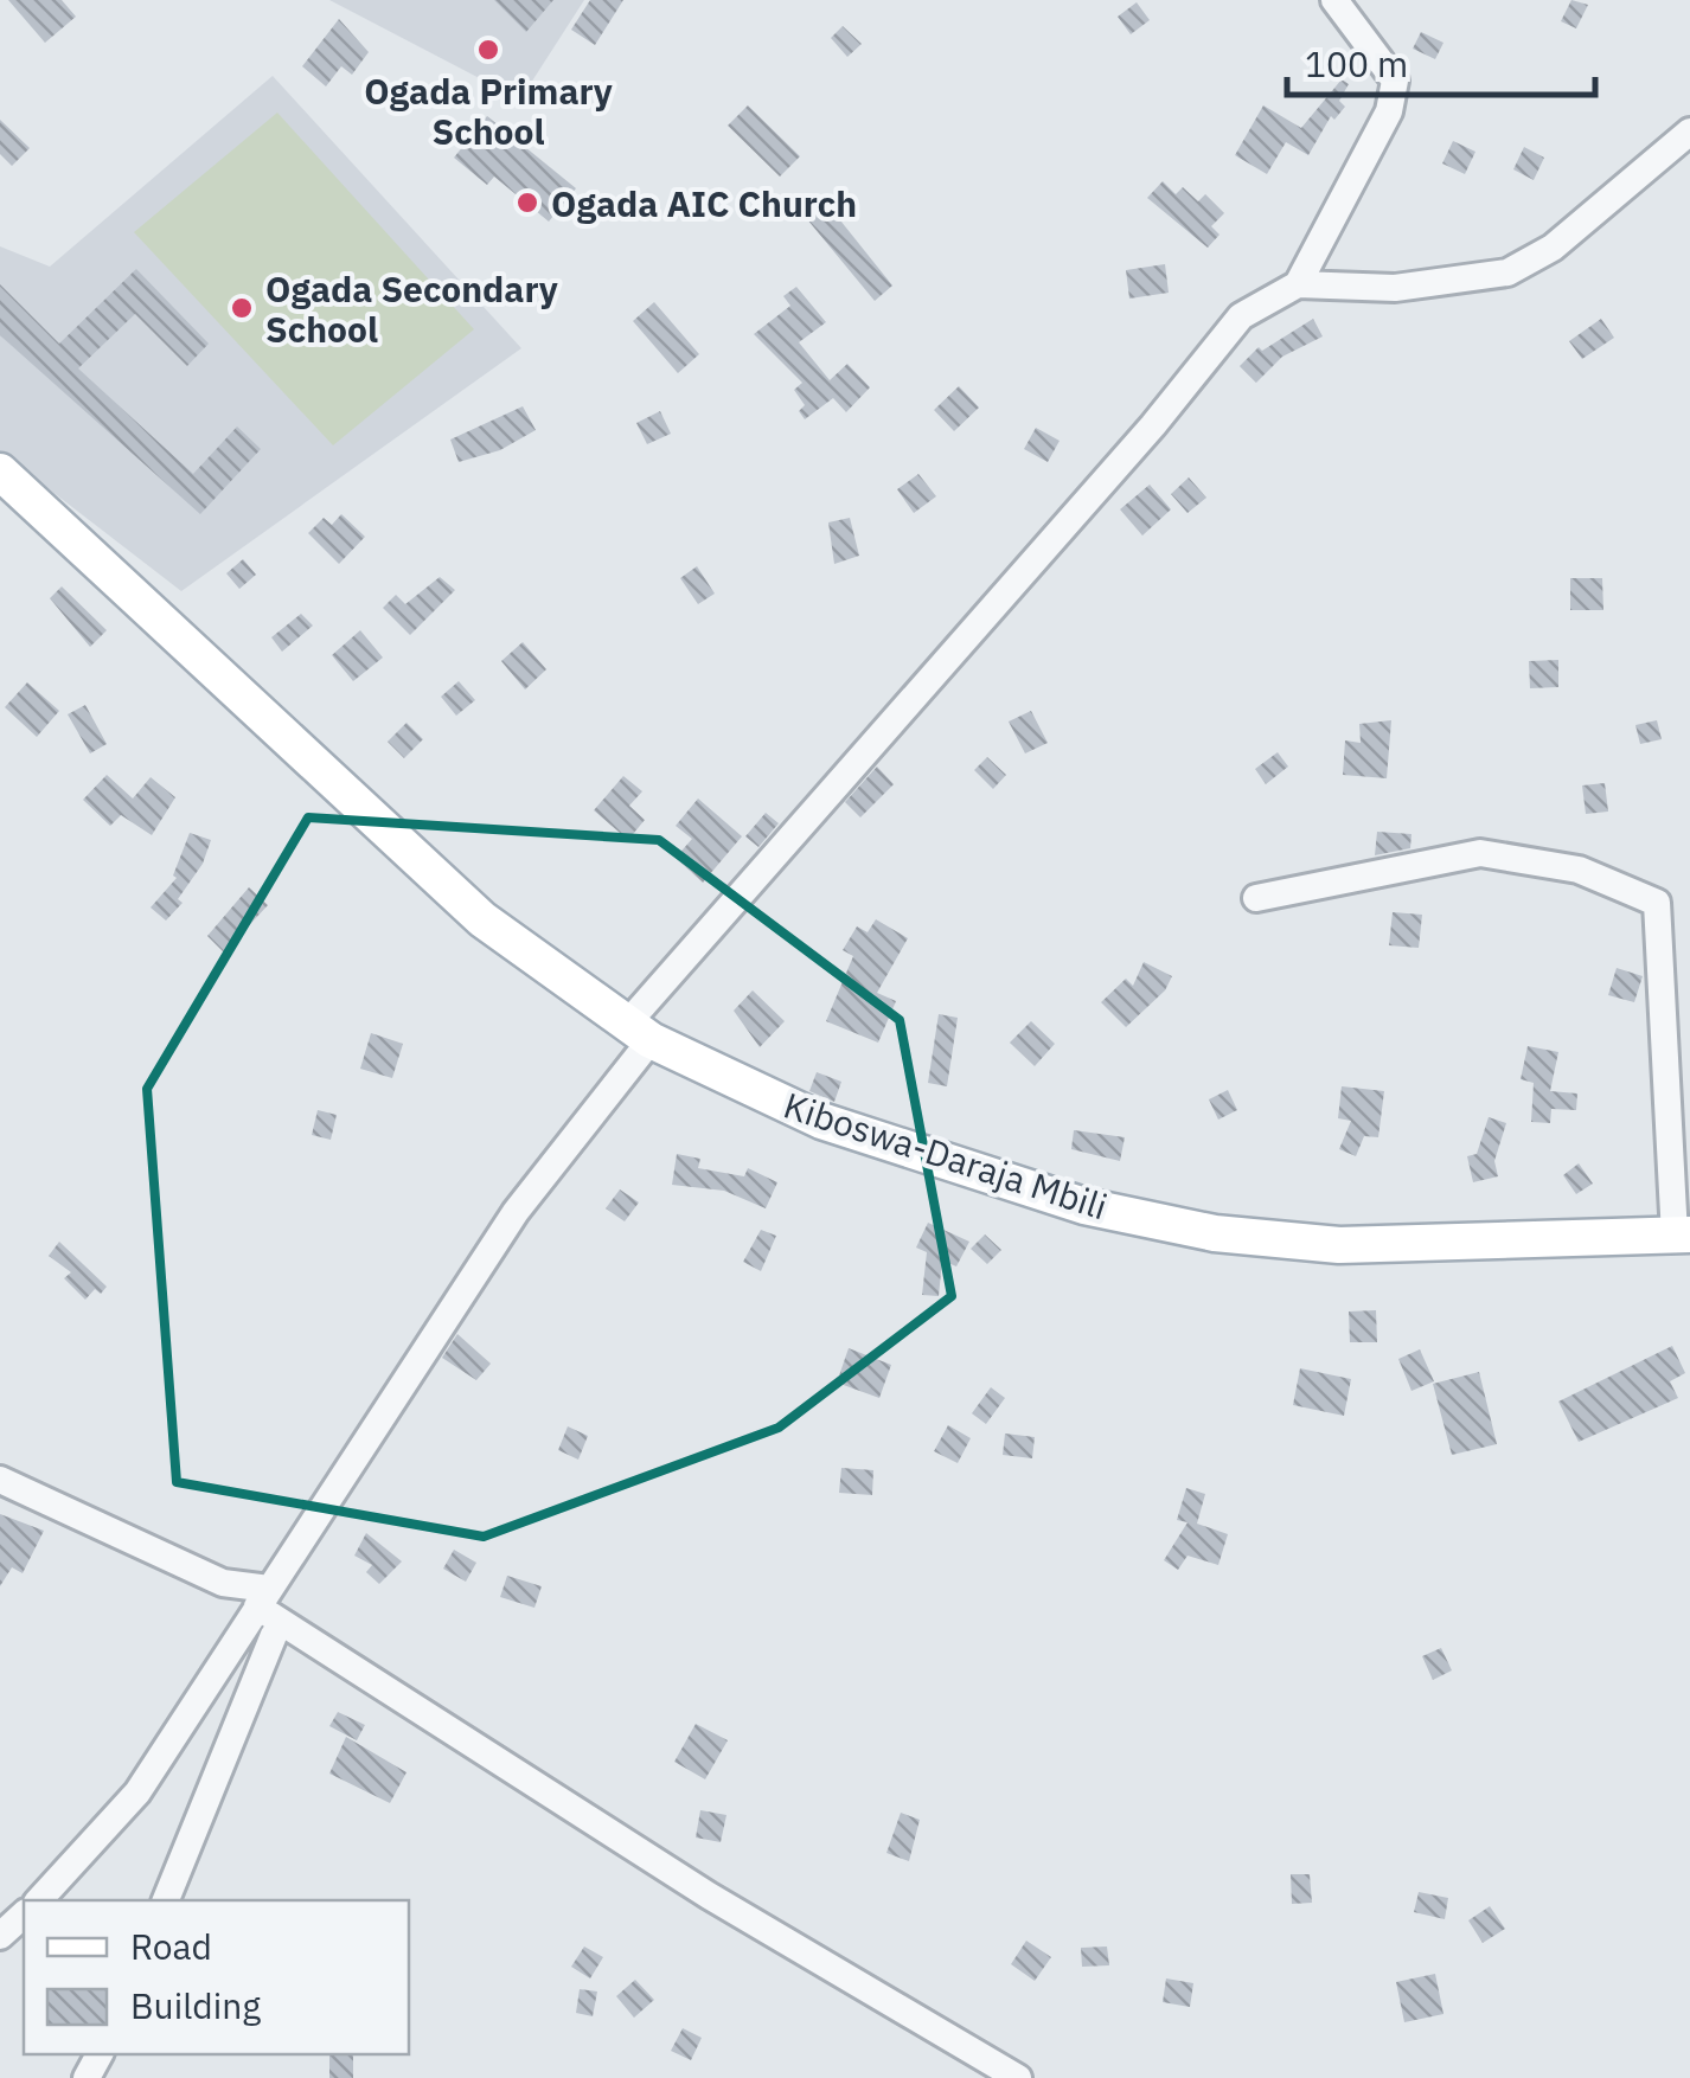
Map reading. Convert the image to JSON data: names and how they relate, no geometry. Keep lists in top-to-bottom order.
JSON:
{
  "streets": {
    "main road": ["Kiboswa-Daraja Mbili"]
  },
  "places": ["Ogada Primary School", "Ogada AIC Church", "Ogada Secondary School"],
  "legend": ["Road", "Building"],
  "scale_bar": "100 m"
}
